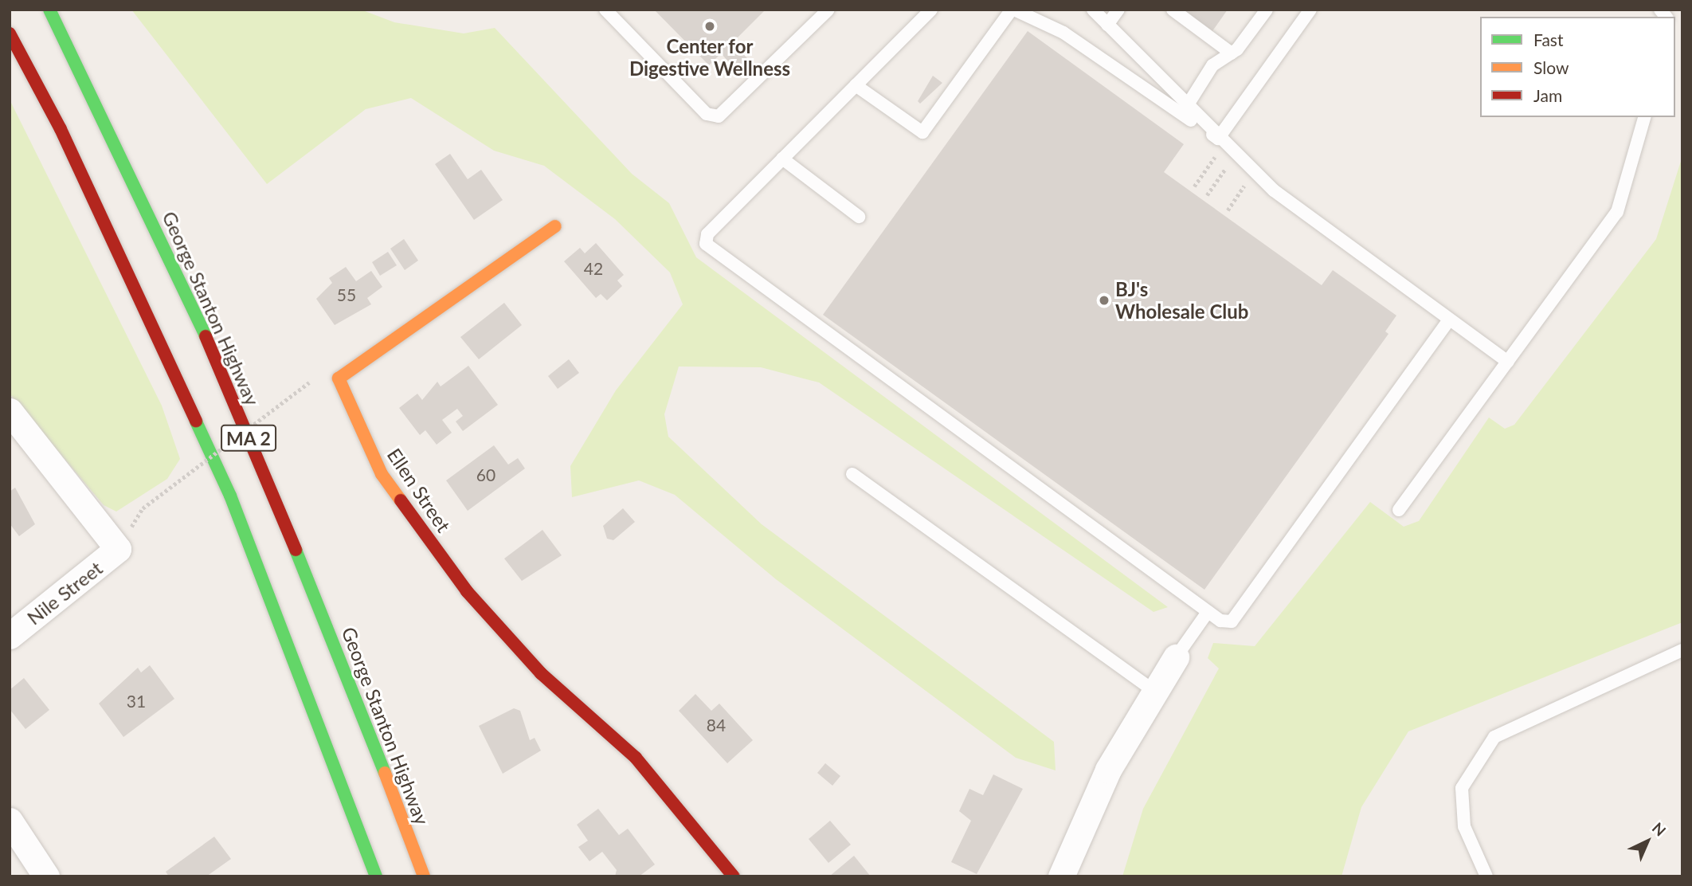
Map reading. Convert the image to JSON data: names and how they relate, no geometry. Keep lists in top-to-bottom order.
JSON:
{
  "streets": {
    "main road": ["George Stanton Highway", "MA 2", "Ellen Street"],
    "street": ["Nile Street"]
  },
  "places": ["Center for Digestive Wellness", "BJ's Wholesale Club"],
  "house_numbers": [
    "42",
    "55",
    "60",
    "31",
    "84"
  ],
  "legend": ["Fast", "Slow", "Jam"],
  "north": "top right"
}
